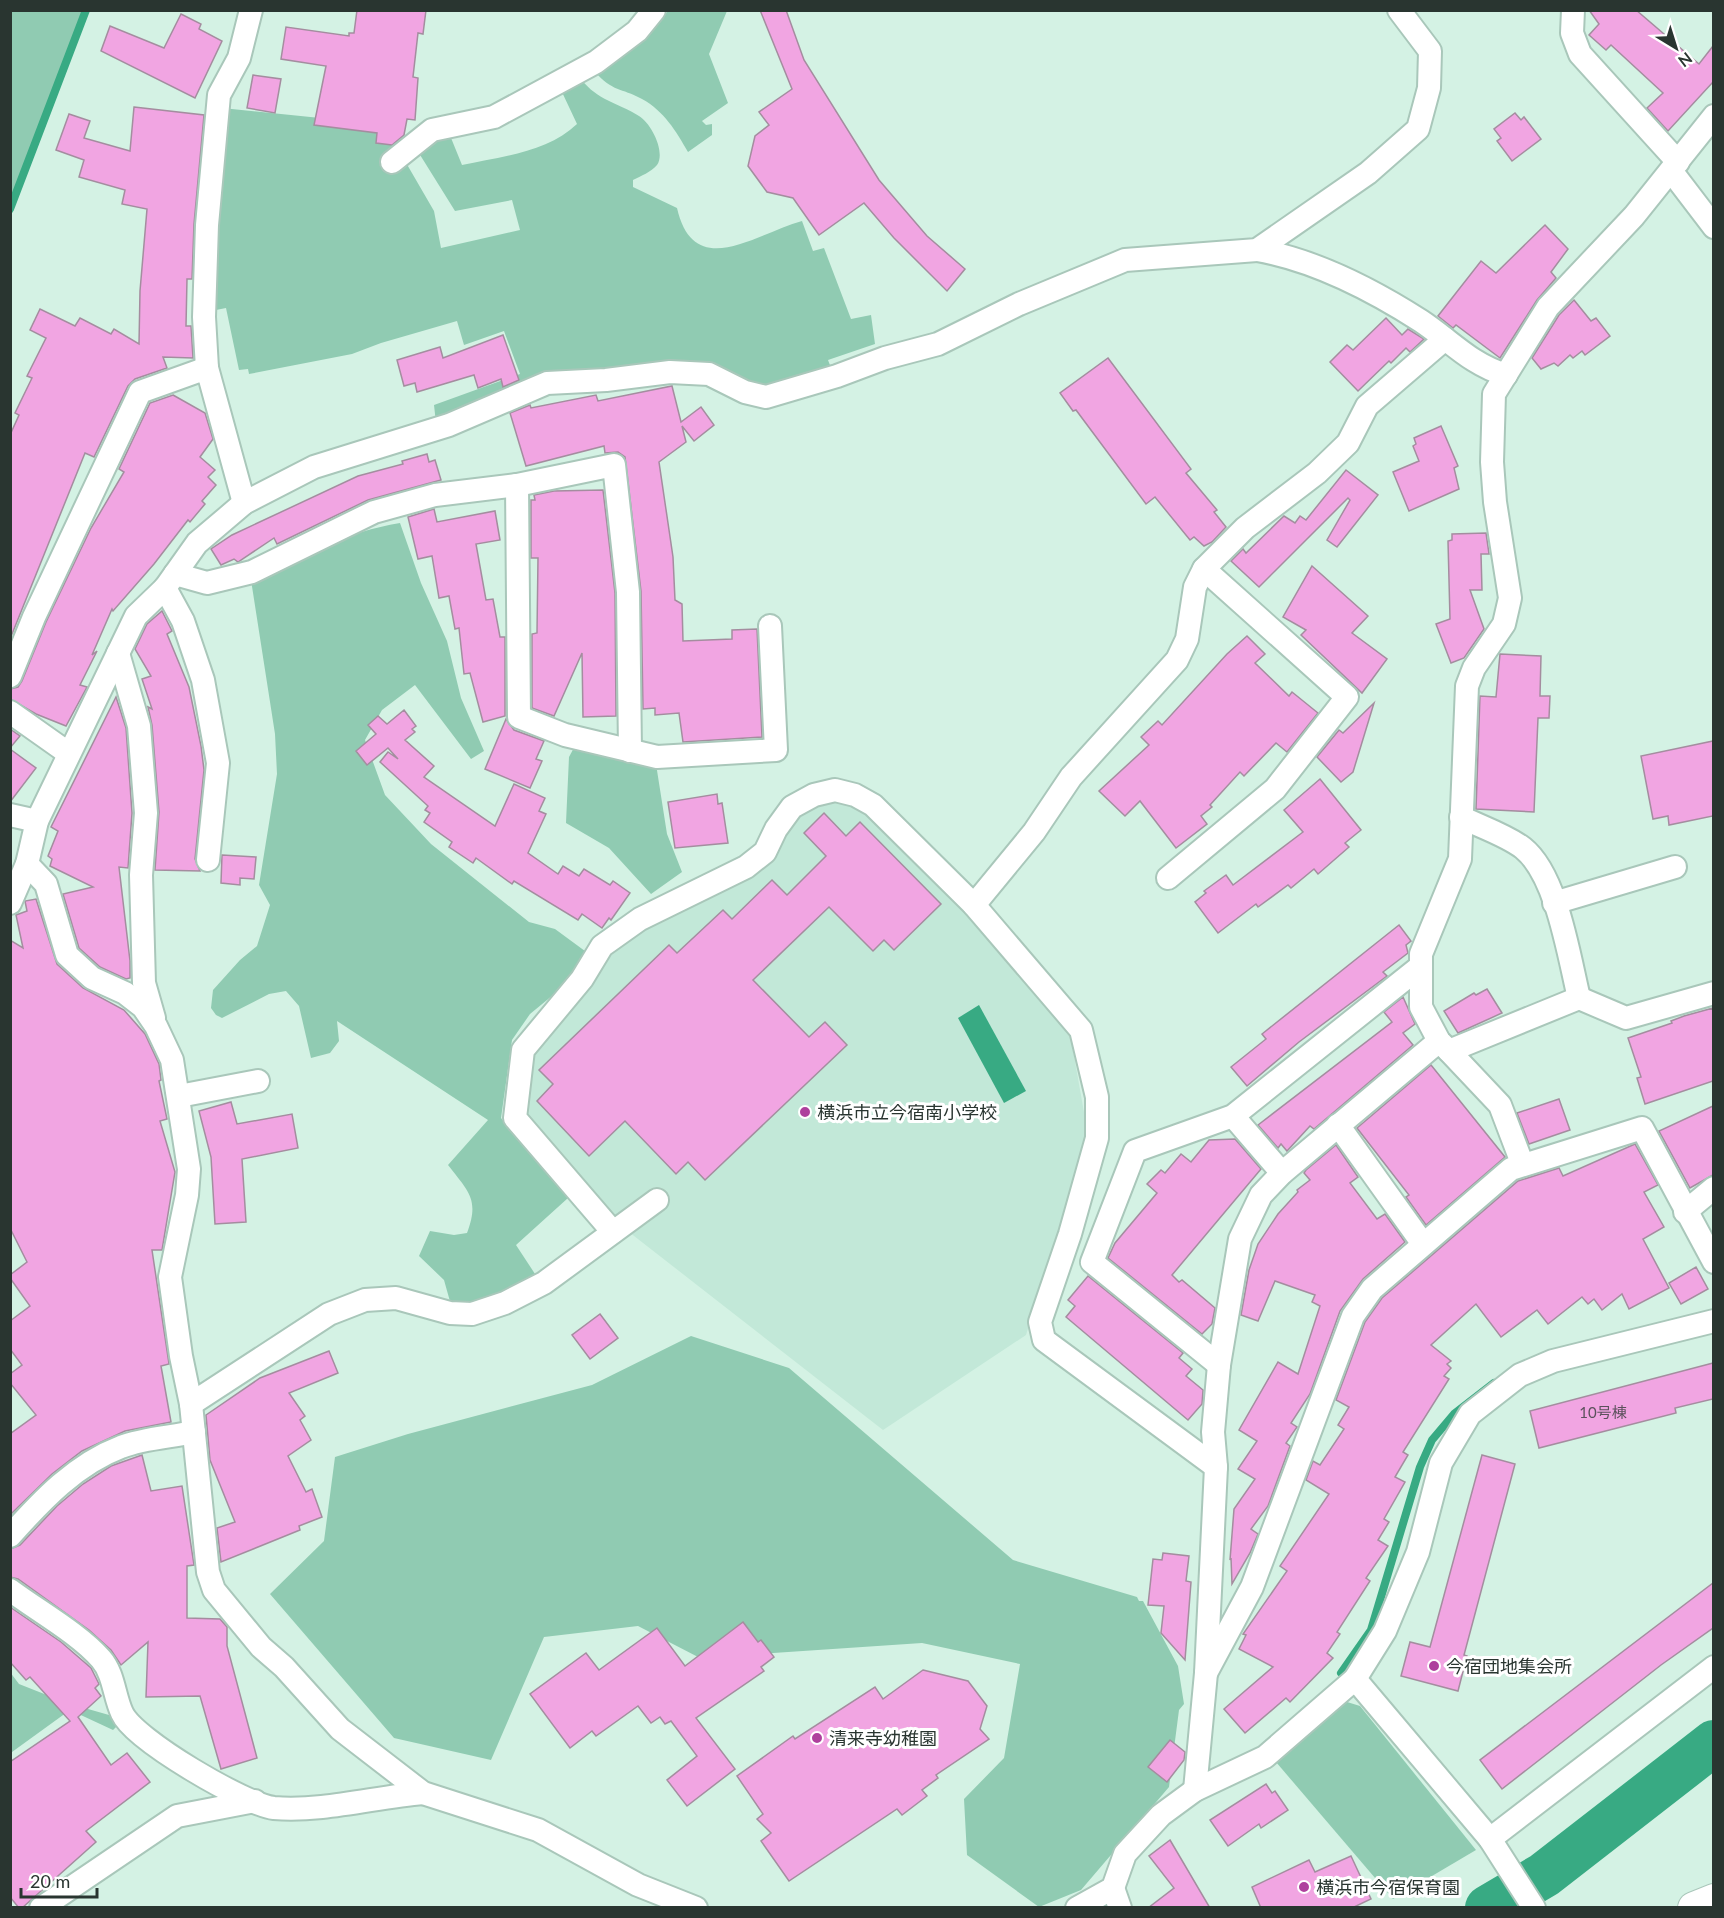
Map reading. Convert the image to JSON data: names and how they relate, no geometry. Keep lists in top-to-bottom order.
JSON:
{
  "places": [
    "横浜市立今宿南小学校",
    "今宿団地集会所",
    "清来寺幼稚園",
    "横浜市今宿保育園"
  ],
  "house_numbers": ["10号棟"],
  "scale_bar": "20 m",
  "north": "bottom right"
}
